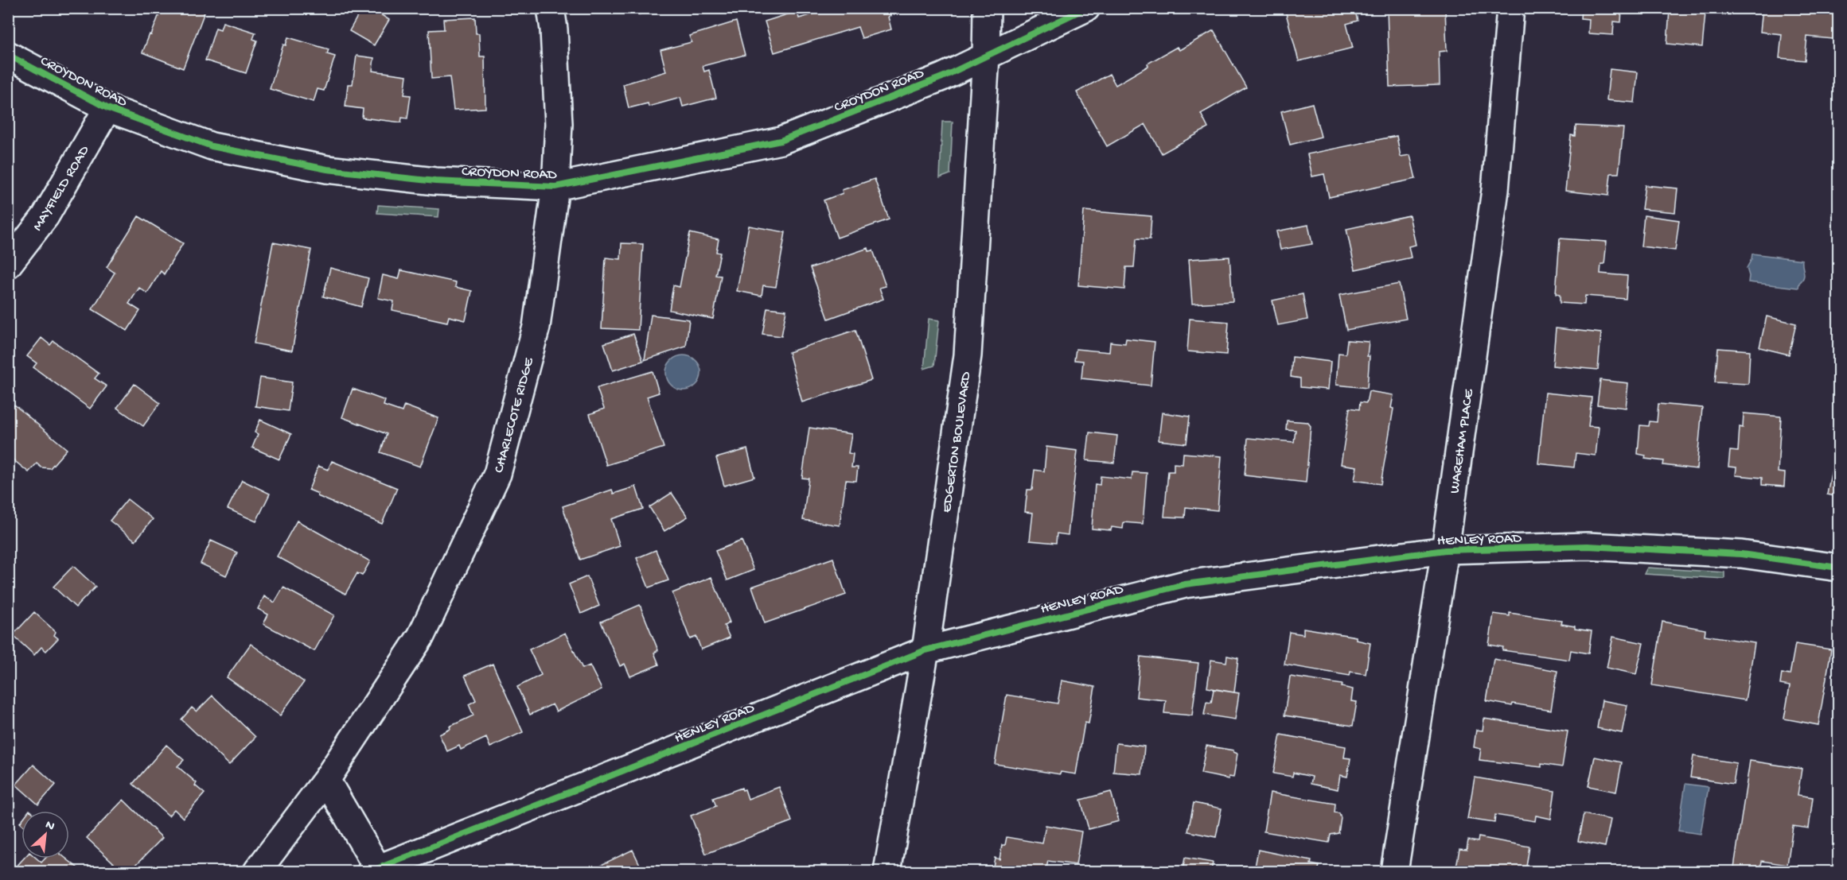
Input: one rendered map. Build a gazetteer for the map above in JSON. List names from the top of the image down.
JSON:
{
  "streets": {
    "street": [
      "CROYDON ROAD",
      "MAYFIELD ROAD",
      "CHARLECOTE RIDGE",
      "WAREHAM PLACE",
      "EDGERTON BOULEVARD",
      "HENLEY ROAD"
    ]
  },
  "crossings": [
    ["CROYDON ROAD", "MAYFIELD ROAD"],
    ["CROYDON ROAD", "CHARLECOTE RIDGE"],
    ["CROYDON ROAD", "EDGERTON BOULEVARD"],
    ["WAREHAM PLACE", "HENLEY ROAD"],
    ["EDGERTON BOULEVARD", "HENLEY ROAD"]
  ],
  "north": "top right"
}
